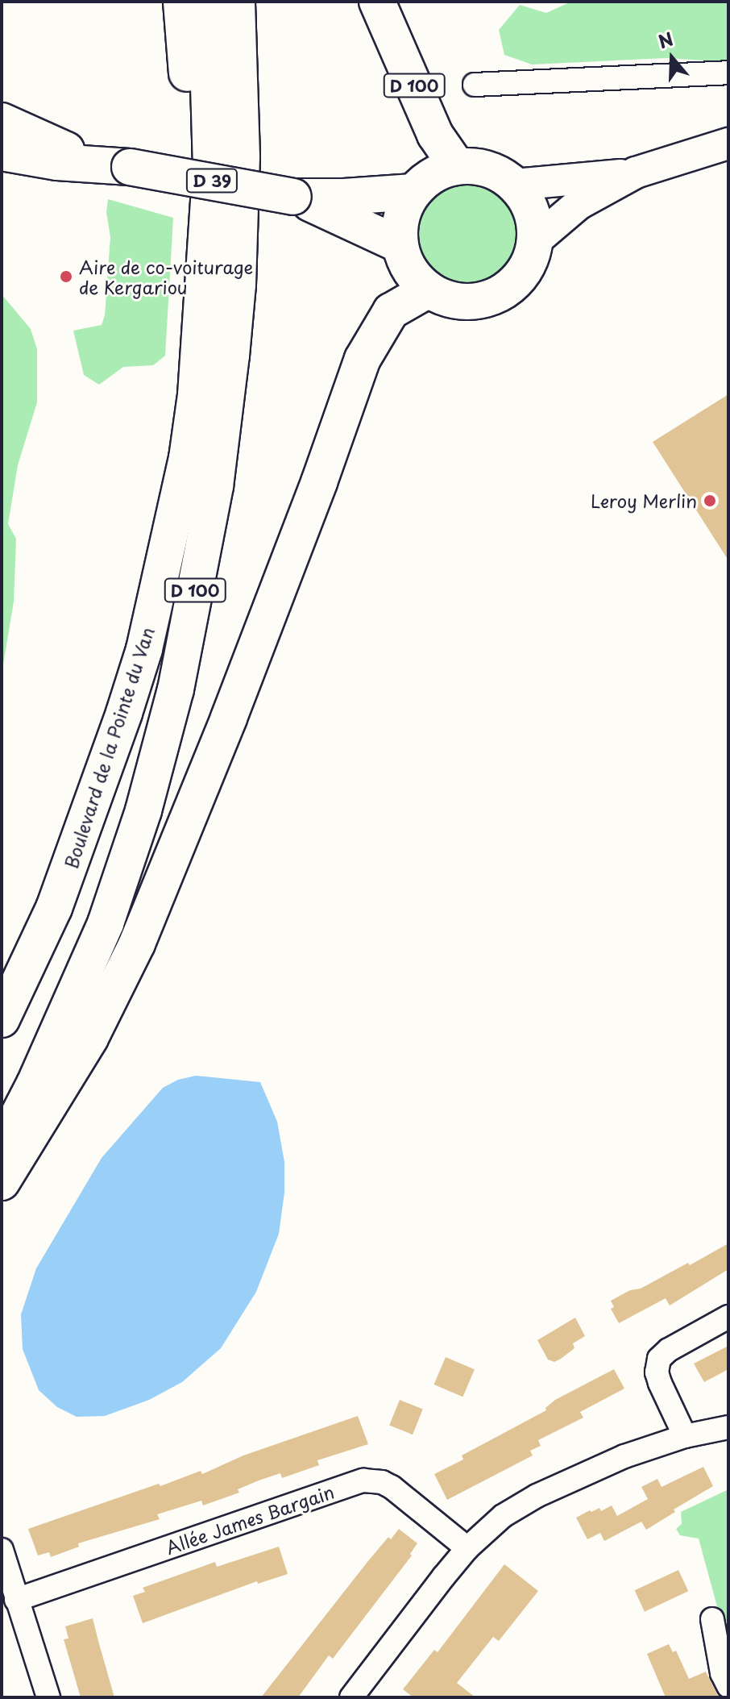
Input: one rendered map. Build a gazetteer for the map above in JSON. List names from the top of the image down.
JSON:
{
  "streets": {
    "main road": ["D 100", "D 39", "Boulevard de la Pointe du Van"],
    "street": ["Allée James Bargain"]
  },
  "crossings": [
    ["D 100", "D 39"],
    ["D 100", "Boulevard de la Pointe du Van"]
  ],
  "places": ["Aire de co-voiturage de Kergariou", "Leroy Merlin"],
  "north": "top"
}
